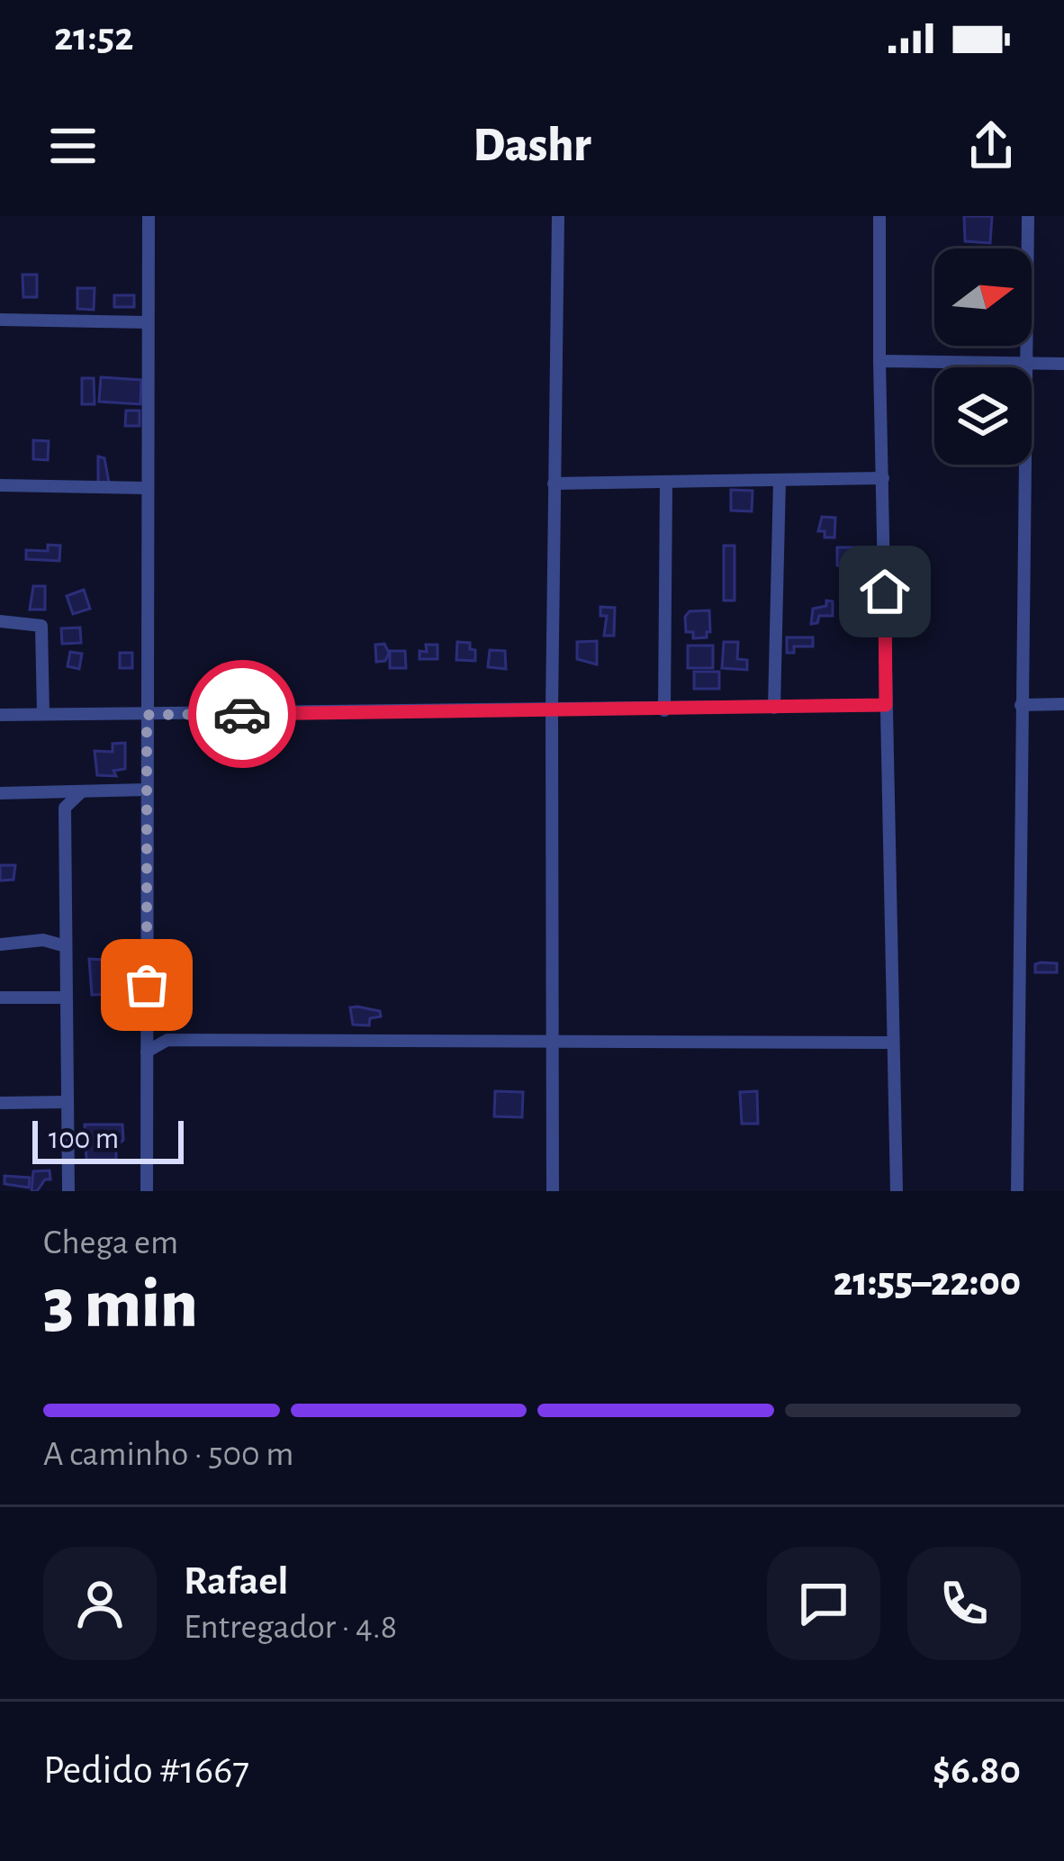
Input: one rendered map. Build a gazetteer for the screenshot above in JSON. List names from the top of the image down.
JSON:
{
  "scale_bar": "100 m",
  "north": "right",
  "page": {
    "status": "21:52",
    "header": "Dashr",
    "scale": "100 m",
    "heading": ["3 min", "Chega em", "21:55–22:00"],
    "panel": [
      "Rafael",
      "Entregador · 4.8",
      "Pedido #1667",
      "$6.80"
    ],
    "bar": "A caminho · 500 m"
  }
}
